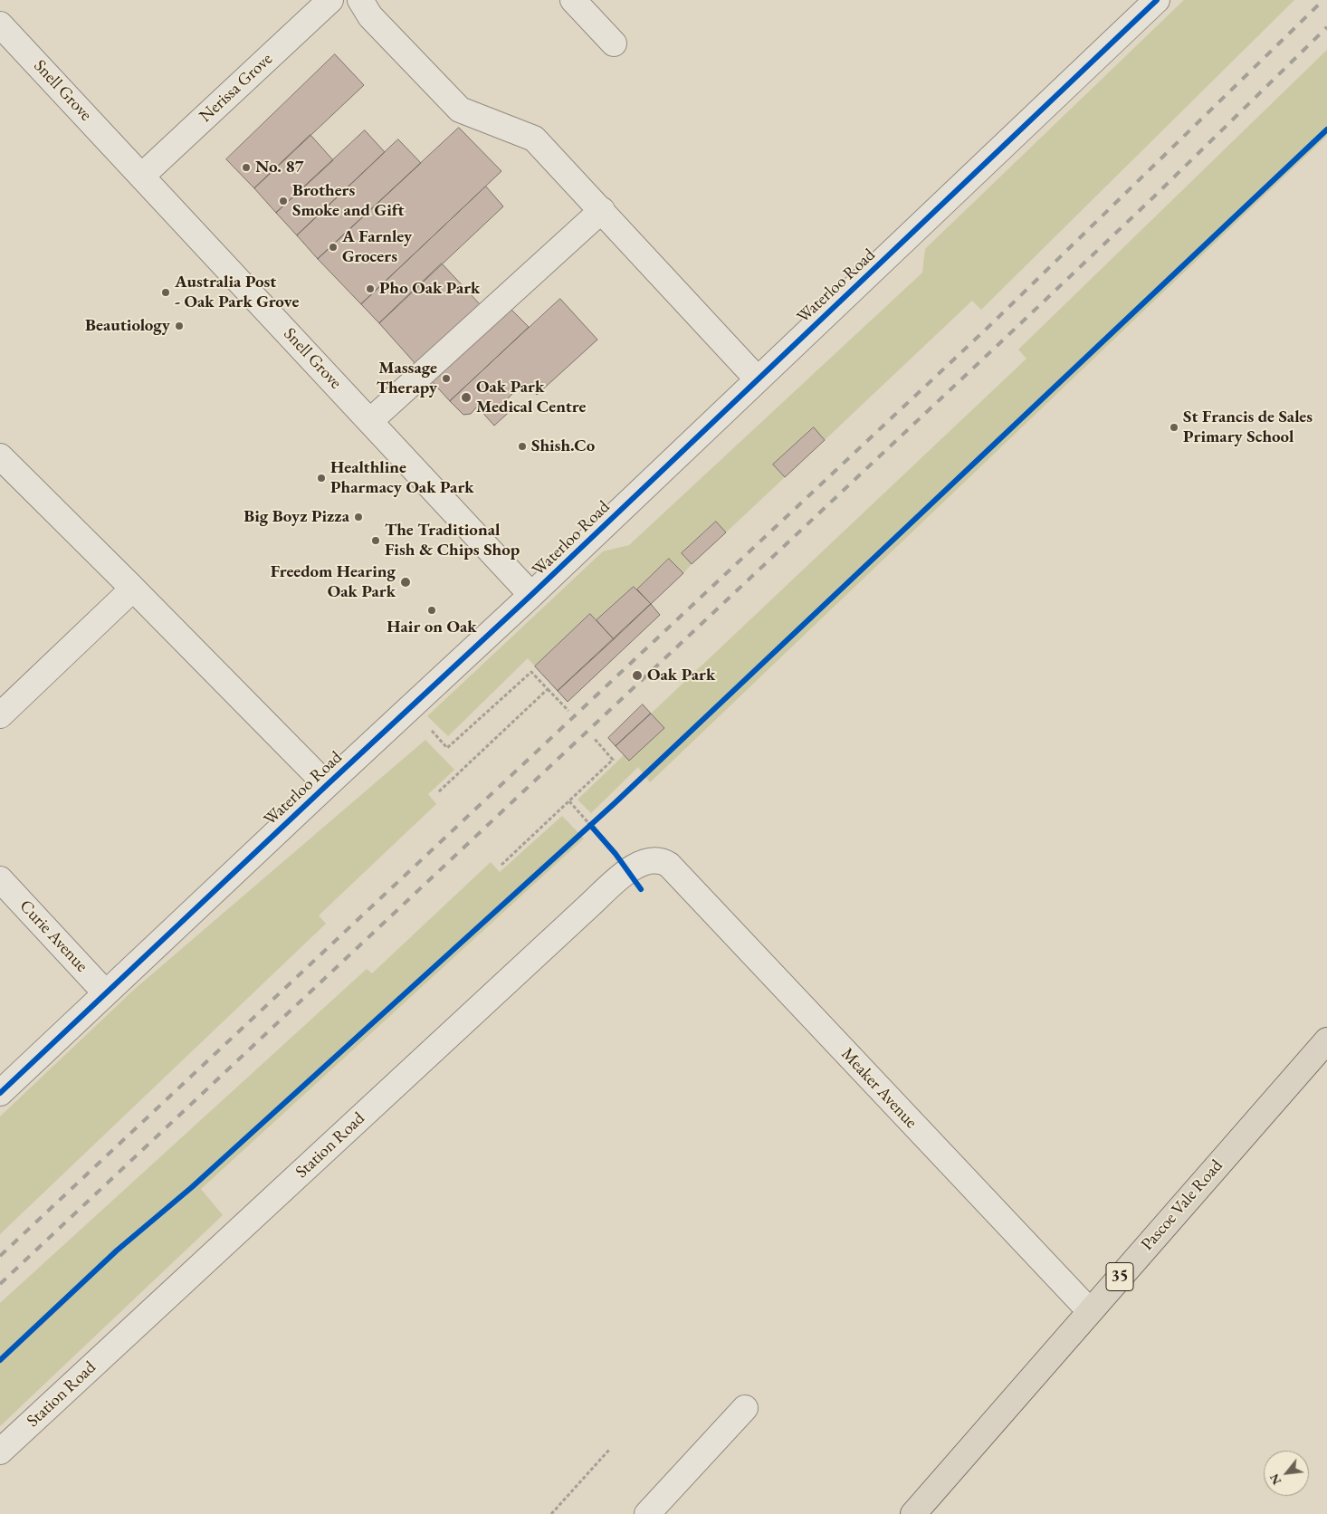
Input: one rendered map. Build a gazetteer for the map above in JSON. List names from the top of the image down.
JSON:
{
  "streets": {
    "main road": ["Pascoe Vale Road", "35"],
    "street": [
      "Nerissa Grove",
      "Snell Grove",
      "Waterloo Road",
      "Curie Avenue",
      "Meaker Avenue",
      "Station Road"
    ]
  },
  "crossings": [
    ["Nerissa Grove", "Snell Grove"],
    ["Snell Grove", "Waterloo Road"],
    ["Waterloo Road", "Curie Avenue"],
    ["Meaker Avenue", "Station Road"],
    ["Meaker Avenue", "Pascoe Vale Road"]
  ],
  "places": [
    "No. 87",
    "Brothers Smoke and Gift",
    "A Farnley Grocers",
    "Pho Oak Park",
    "Australia Post - Oak Park Grove",
    "Beautiology",
    "Massage Therapy",
    "Oak Park Medical Centre",
    "St Francis de Sales Primary School",
    "Shish.Co",
    "Healthline Pharmacy Oak Park",
    "Big Boyz Pizza",
    "The Traditional Fish & Chips Shop",
    "Freedom Hearing Oak Park",
    "Hair on Oak",
    "Oak Park"
  ],
  "north": "bottom left"
}
